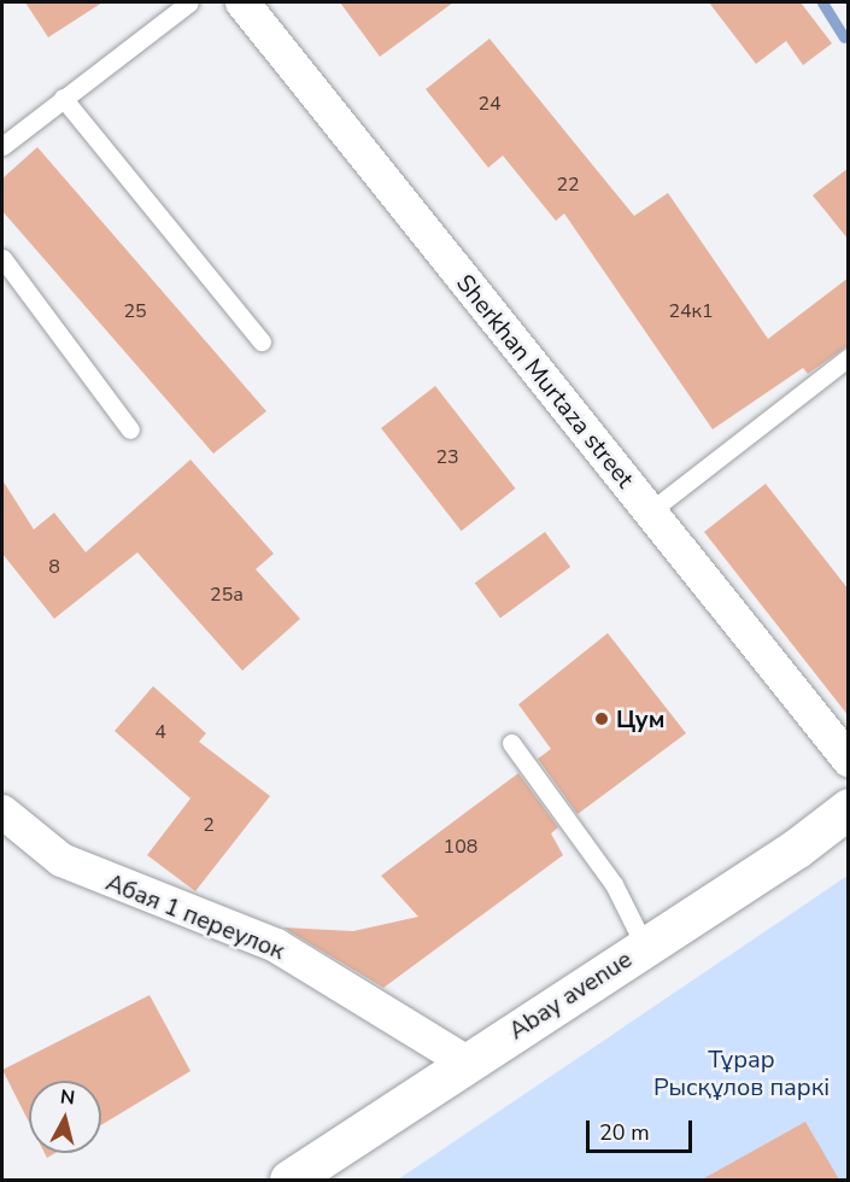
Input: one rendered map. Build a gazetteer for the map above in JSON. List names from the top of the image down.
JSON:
{
  "streets": {
    "main road": ["Abay avenue"],
    "street": ["Sherkhan Murtaza street", "Абая 1 переулок"]
  },
  "crossings": [
    ["Абая 1 переулок", "Abay avenue"]
  ],
  "parks": ["Тұрар Рысқұлов паркі"],
  "places": ["Цум"],
  "house_numbers": [
    "24",
    "22",
    "25",
    "24к1",
    "23",
    "8",
    "25а",
    "4",
    "2",
    "108"
  ],
  "scale_bar": "20 m",
  "north": "top"
}
